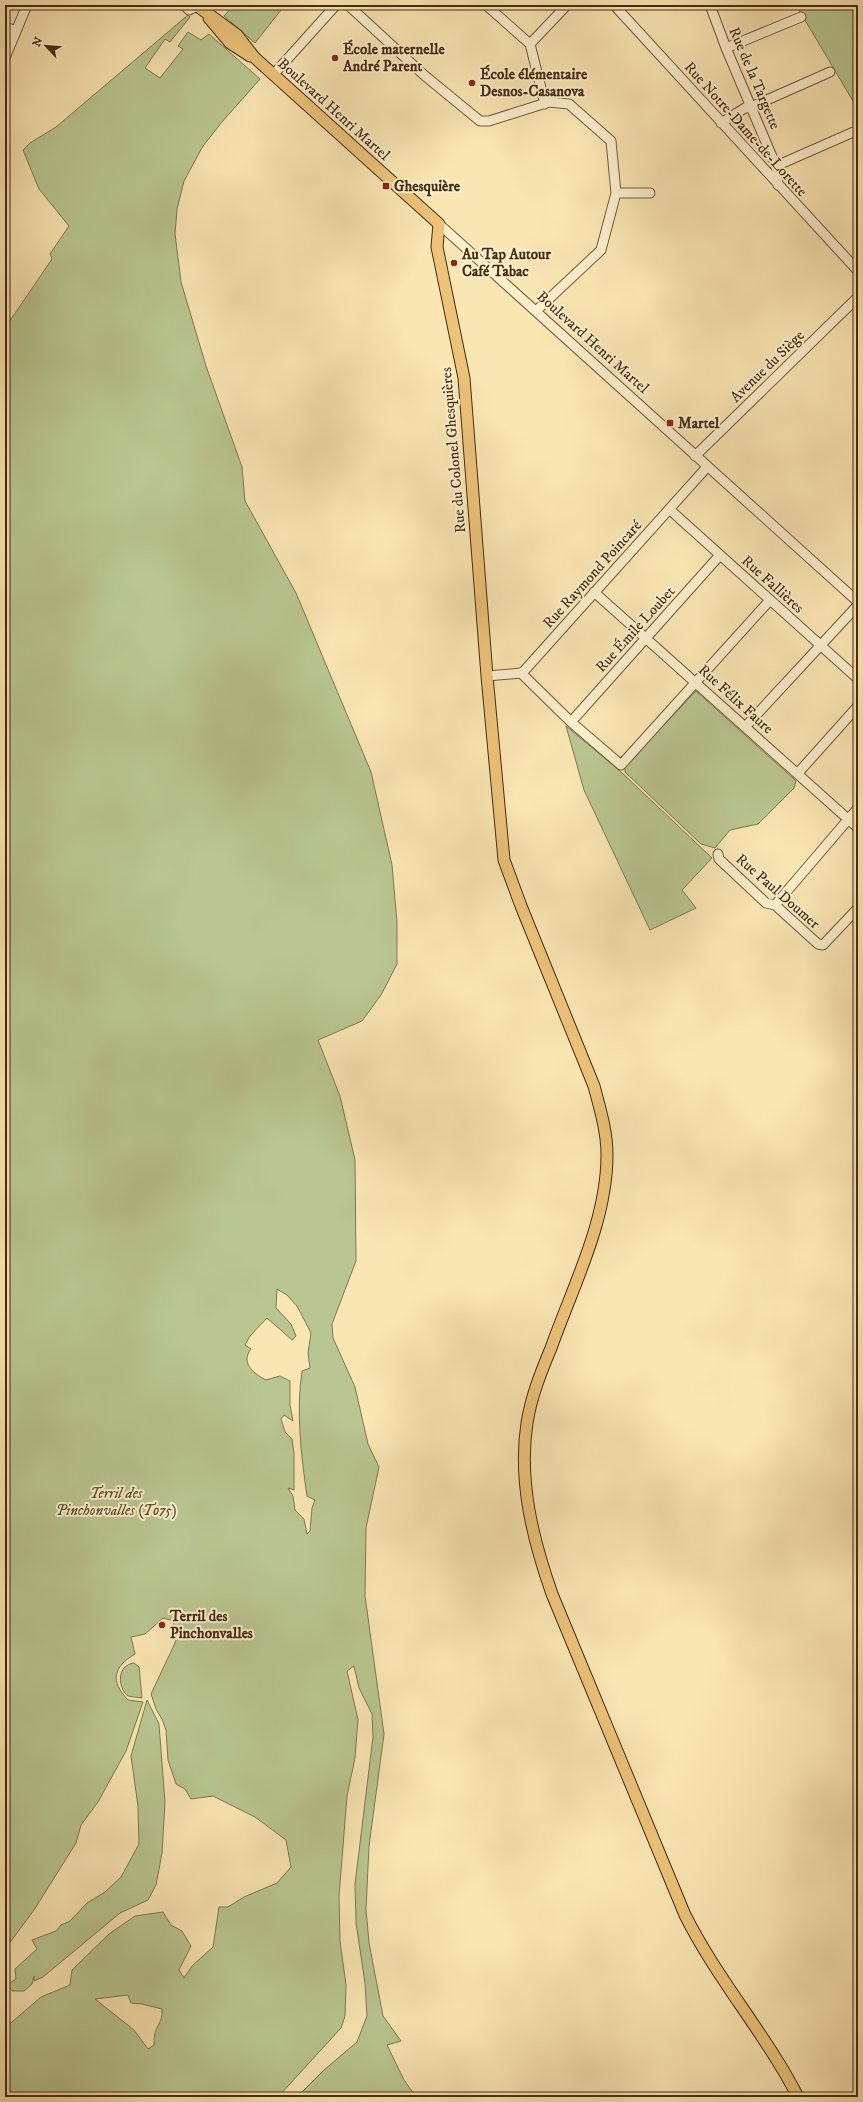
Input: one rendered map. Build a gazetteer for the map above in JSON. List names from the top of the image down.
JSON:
{
  "streets": {
    "main road": ["Boulevard Henri Martel", "Rue du Colonel Ghesquières"],
    "street": [
      "Rue de la Targette",
      "Rue Notre-Dame-de-Lorette",
      "Avenue du Siège",
      "Rue Raymond Poincaré",
      "Rue Fallières",
      "Rue Émile Loubet",
      "Rue Félix Faure",
      "Rue Paul Doumer"
    ]
  },
  "crossings": [
    ["Rue de la Targette", "Rue Notre-Dame-de-Lorette"],
    ["Boulevard Henri Martel", "Avenue du Siège"],
    ["Boulevard Henri Martel", "Rue du Colonel Ghesquières"],
    ["Boulevard Henri Martel", "Rue Raymond Poincaré"],
    ["Rue Raymond Poincaré", "Rue Fallières"],
    ["Rue Raymond Poincaré", "Rue Félix Faure"],
    ["Rue Fallières", "Rue Émile Loubet"],
    ["Rue Émile Loubet", "Rue Félix Faure"]
  ],
  "parks": ["Terril des Pinchonvalles (T075)"],
  "places": {
    "other": [
      "École maternelle André Parent",
      "École élémentaire Desnos-Casanova",
      "Au Tap Autour Café Tabac",
      "Terril des Pinchonvalles"
    ],
    "transit": ["Ghesquière", "Martel"]
  },
  "north": "top left"
}
